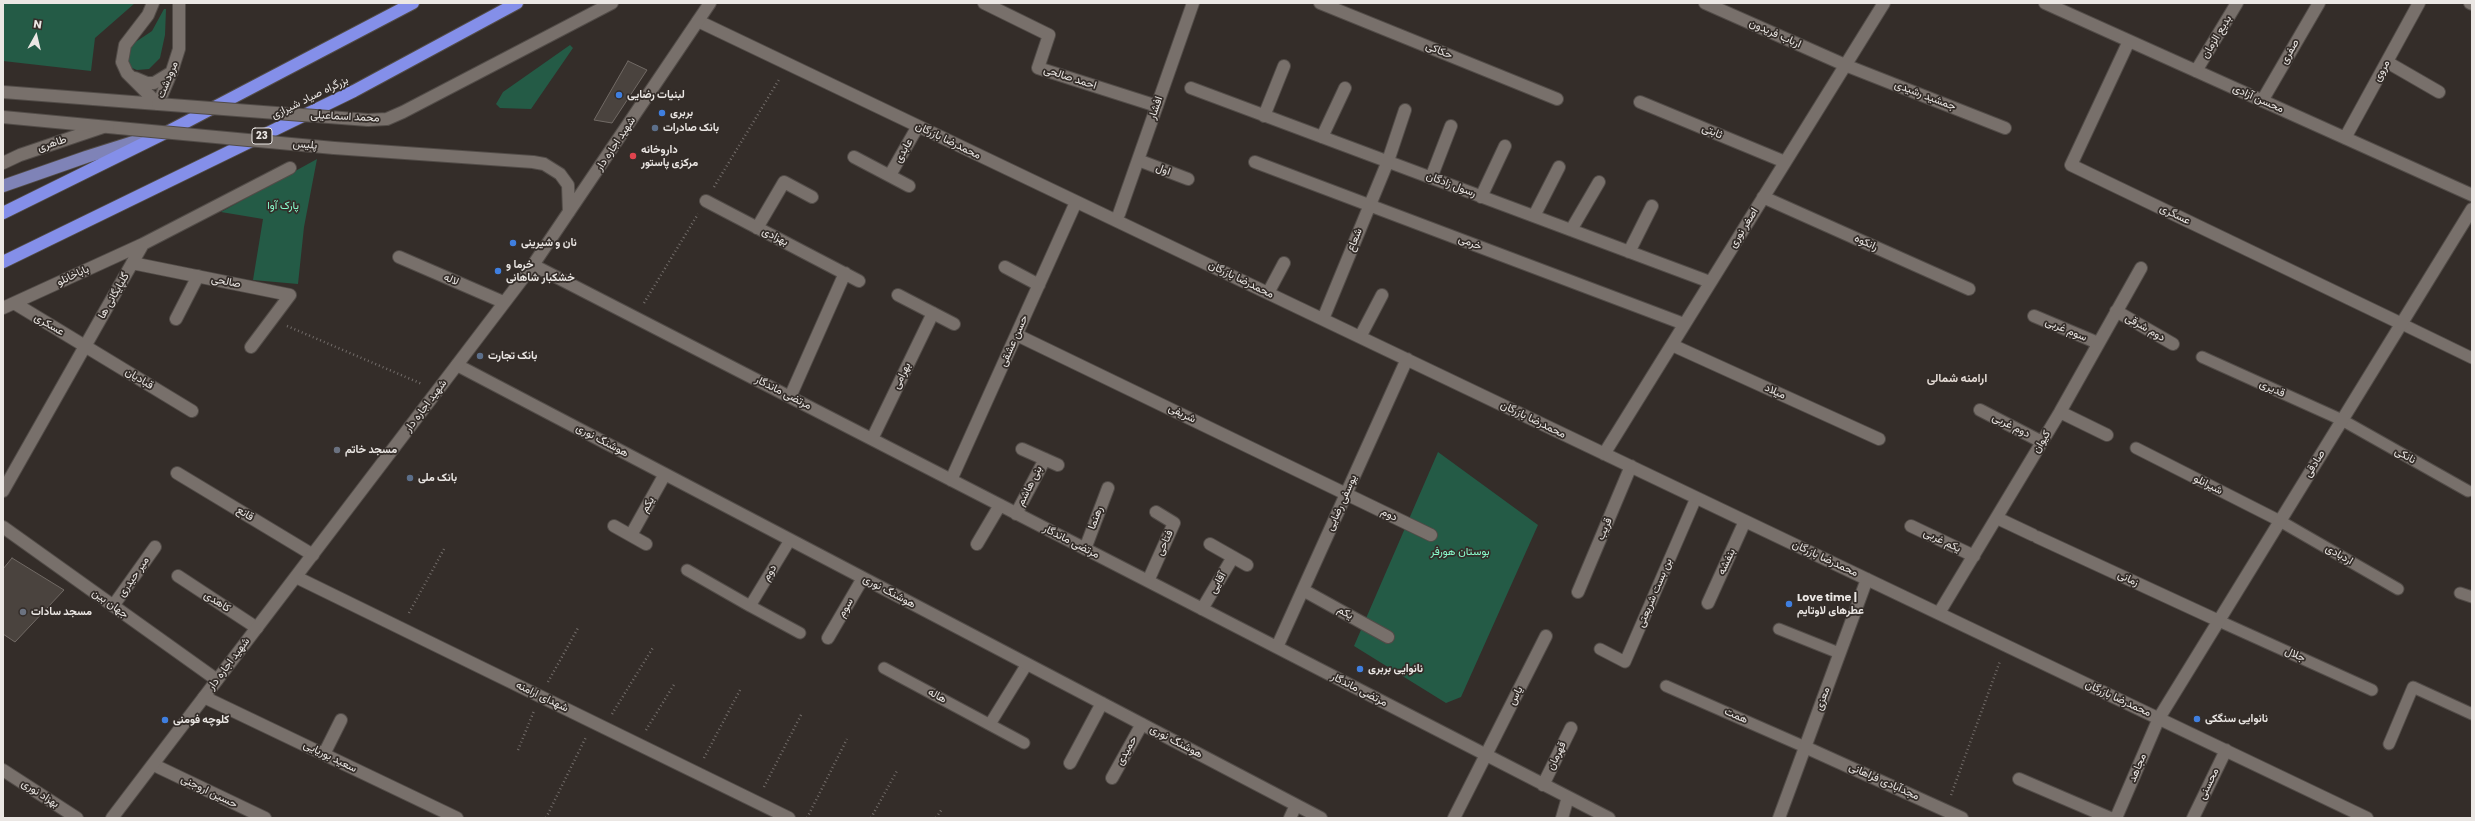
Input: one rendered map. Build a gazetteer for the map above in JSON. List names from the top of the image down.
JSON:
{
  "streets": {
    "highway": ["بزرگراه صیاد شیرازی", "23"],
    "street": [
      "ارباب فریدون",
      "بدیع الزمان",
      "حکاکی",
      "صفری",
      "مروی",
      "احمد صالحی",
      "مرودشت",
      "جمشید رشیدی",
      "محسن آزادی",
      "افشار",
      "محمد اسماعیلی",
      "ثابتی",
      "محمدرضا بازرگان",
      "طاهری",
      "شهید اجاره دار",
      "پلیس",
      "عابدی",
      "اول",
      "رسول زادگان",
      "عسگری",
      "اصغر نوری",
      "بهزادی",
      "شعاع",
      "خرمی",
      "رانکوه",
      "باباخانلو",
      "لاله",
      "صالحی",
      "گلپایگانی ها",
      "عسکری",
      "دوم شرقی",
      "سوم غربی",
      "حسن عشقی",
      "بهرامی",
      "قبادیان",
      "میلاد",
      "مرتضی ماندگار",
      "شریفی",
      "دوم غربی",
      "هوشنگ نوری",
      "کیوان",
      "صادقی",
      "بنی هاشم",
      "یوسفی رضایی",
      "یکم",
      "قانع",
      "دوم",
      "رهنما",
      "قریب",
      "یکم غربی",
      "فتاحی",
      "بنفشه",
      "میر حیدری",
      "زمانی",
      "آقایی",
      "کاهدی",
      "جهان‌ بین",
      "سوم",
      "یاس",
      "شهدای ارامنه",
      "معزی",
      "حمیدی",
      "قهرمان",
      "سعید بوریایی",
      "مجاهد",
      "مجدآبادی فراهانی",
      "محسنی",
      "حسین اروجنی",
      "بهزاد نوری"
    ],
    "lane": [
      "قدیری",
      "نانکی",
      "شیرانلو",
      "اردبادی",
      "بن بست شریعتی",
      "جلال",
      "هاله",
      "همت"
    ]
  },
  "crossings": [
    ["ارباب فریدون", "جمشید رشیدی"],
    ["ارباب فریدون", "اصغر نوری"],
    ["بدیع الزمان", "محسن آزادی"],
    ["صفری", "محسن آزادی"],
    ["مروی", "محسن آزادی"],
    ["احمد صالحی", "افشار"],
    ["مرودشت", "محمد اسماعیلی"],
    ["جمشید رشیدی", "اصغر نوری"],
    ["محسن آزادی", "عسگری"],
    ["افشار", "اول"],
    ["ثابتی", "اصغر نوری"],
    ["محمدرضا بازرگان", "شهید اجاره دار"],
    ["محمدرضا بازرگان", "عابدی"],
    ["محمدرضا بازرگان", "اصغر نوری"],
    ["محمدرضا بازرگان", "شعاع"],
    ["محمدرضا بازرگان", "حسن عشقی"],
    ["محمدرضا بازرگان", "کیوان"],
    ["محمدرضا بازرگان", "صادقی"],
    ["محمدرضا بازرگان", "یوسفی رضایی"],
    ["محمدرضا بازرگان", "قریب"],
    ["محمدرضا بازرگان", "بنفشه"],
    ["محمدرضا بازرگان", "بن بست شریعتی"],
    ["محمدرضا بازرگان", "معزی"],
    ["محمدرضا بازرگان", "مجاهد"],
    ["محمدرضا بازرگان", "محسنی"],
    ["طاهری", "پلیس"],
    ["شهید اجاره دار", "پلیس"],
    ["شهید اجاره دار", "لاله"],
    ["شهید اجاره دار", "مرتضی ماندگار"],
    ["شهید اجاره دار", "هوشنگ نوری"],
    ["شهید اجاره دار", "قانع"],
    ["شهید اجاره دار", "کاهدی"],
    ["شهید اجاره دار", "جهان‌ بین"],
    ["شهید اجاره دار", "شهدای ارامنه"],
    ["شهید اجاره دار", "سعید بوریایی"],
    ["شهید اجاره دار", "حسین اروجنی"],
    ["رسول زادگان", "اصغر نوری"],
    ["رسول زادگان", "شعاع"],
    ["عسگری", "صادقی"],
    ["اصغر نوری", "خرمی"],
    ["اصغر نوری", "رانکوه"],
    ["اصغر نوری", "میلاد"],
    ["شعاع", "خرمی"],
    ["باباخانلو", "گلپایگانی ها"],
    ["باباخانلو", "عسکری"],
    ["صالحی", "گلپایگانی ها"],
    ["گلپایگانی ها", "عسکری"],
    ["گلپایگانی ها", "قبادیان"],
    ["عسکری", "قبادیان"],
    ["دوم شرقی", "کیوان"],
    ["سوم غربی", "کیوان"],
    ["حسن عشقی", "مرتضی ماندگار"],
    ["حسن عشقی", "شریفی"],
    ["بهرامی", "مرتضی ماندگار"],
    ["قدیری", "نانکی"],
    ["قدیری", "صادقی"],
    ["مرتضی ماندگار", "بنی هاشم"],
    ["مرتضی ماندگار", "یوسفی رضایی"],
    ["مرتضی ماندگار", "رهنما"],
    ["مرتضی ماندگار", "فتاحی"],
    ["مرتضی ماندگار", "آقایی"],
    ["مرتضی ماندگار", "یاس"],
    ["مرتضی ماندگار", "قهرمان"],
    ["شریفی", "یوسفی رضایی"],
    ["شریفی", "دوم"],
    ["دوم غربی", "کیوان"],
    ["هوشنگ نوری", "یکم"],
    ["هوشنگ نوری", "دوم"],
    ["هوشنگ نوری", "سوم"],
    ["هوشنگ نوری", "حمیدی"],
    ["کیوان", "یکم غربی"],
    ["کیوان", "زمانی"],
    ["نانکی", "صادقی"],
    ["صادقی", "شیرانلو"],
    ["صادقی", "اردبادی"],
    ["صادقی", "زمانی"],
    ["صادقی", "جلال"],
    ["صادقی", "مجاهد"],
    ["شیرانلو", "اردبادی"],
    ["یوسفی رضایی", "یکم"],
    ["یوسفی رضایی", "دوم"],
    ["میر حیدری", "جهان‌ بین"],
    ["زمانی", "جلال"],
    ["معزی", "همت"],
    ["معزی", "مجدآبادی فراهانی"],
    ["همت", "مجدآبادی فراهانی"]
  ],
  "districts": ["ارامنه شمالی"],
  "parks": ["پارک آوا", "بوستان هورفر"],
  "places": [
    "لبنیات رضایی",
    "بربری",
    "بانک صادرات",
    "داروخانه مرکزی پاستور",
    "نان و شیرینی",
    "خرما و خشکبار شاهانی",
    "بانک تجارت",
    "مسجد خاتم",
    "بانک ملی",
    "Love time | عطرهای لاوتایم",
    "مسجد سادات",
    "نانوایی بربری",
    "نانوایی سنگکی",
    "کلوچه فومنی"
  ],
  "north": "top"
}
